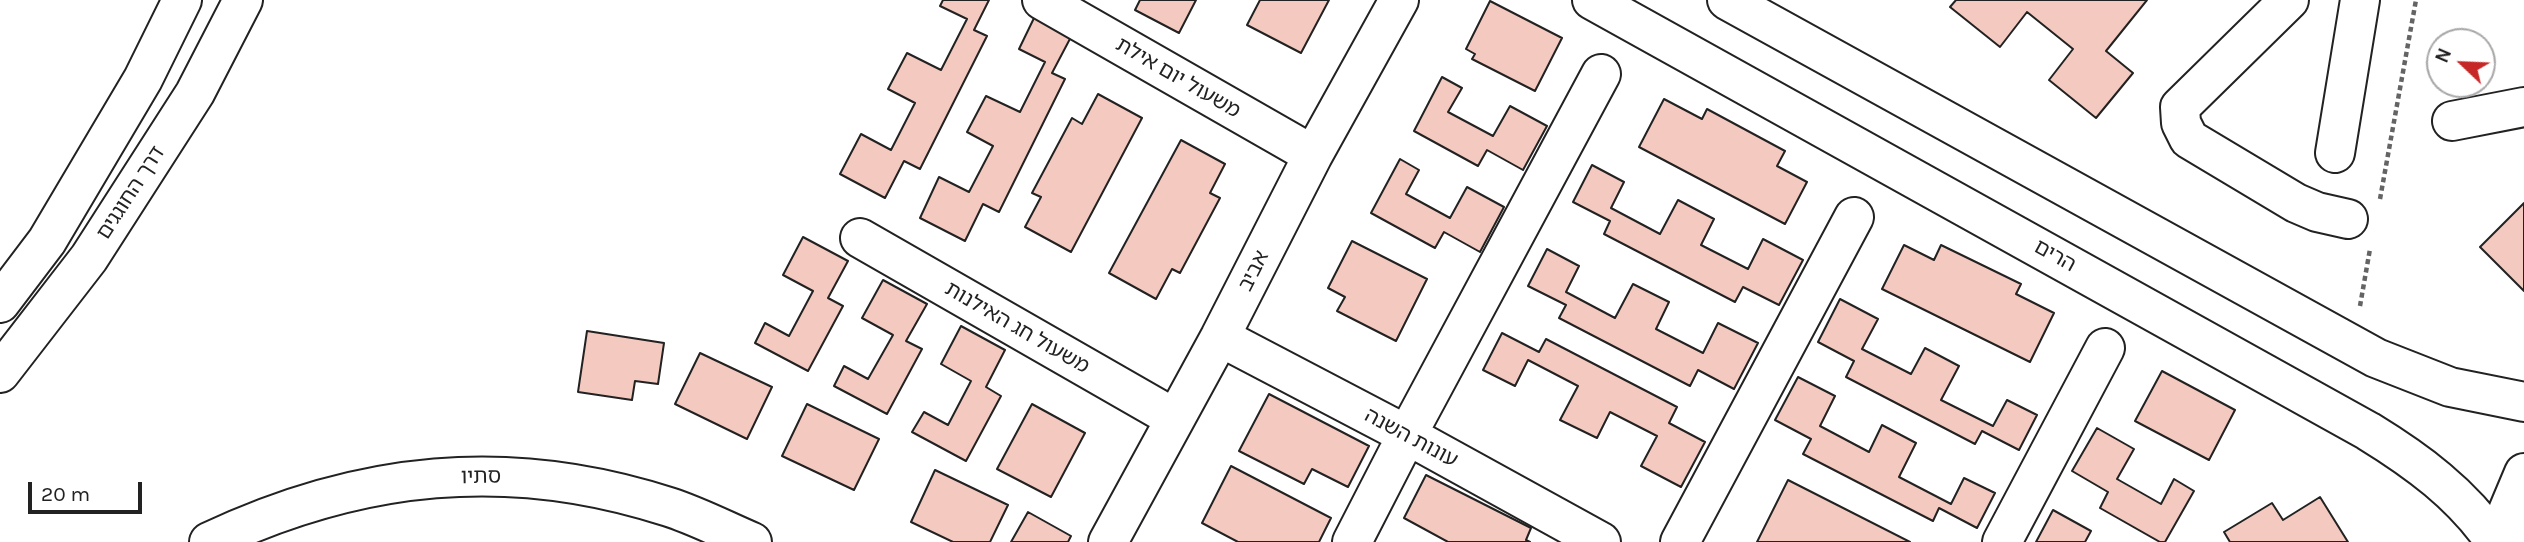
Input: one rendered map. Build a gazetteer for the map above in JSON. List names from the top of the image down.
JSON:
{
  "streets": {
    "main road": [
      "משעול יום אילת",
      "דרך החוגגים",
      "הרים",
      "אביב",
      "משעול חג האילנות",
      "עונות השנה",
      "סתיו"
    ]
  },
  "crossings": [
    ["משעול יום אילת", "אביב"],
    ["אביב", "משעול חג האילנות"],
    ["אביב", "עונות השנה"]
  ],
  "scale_bar": "20 m",
  "north": "top left"
}
